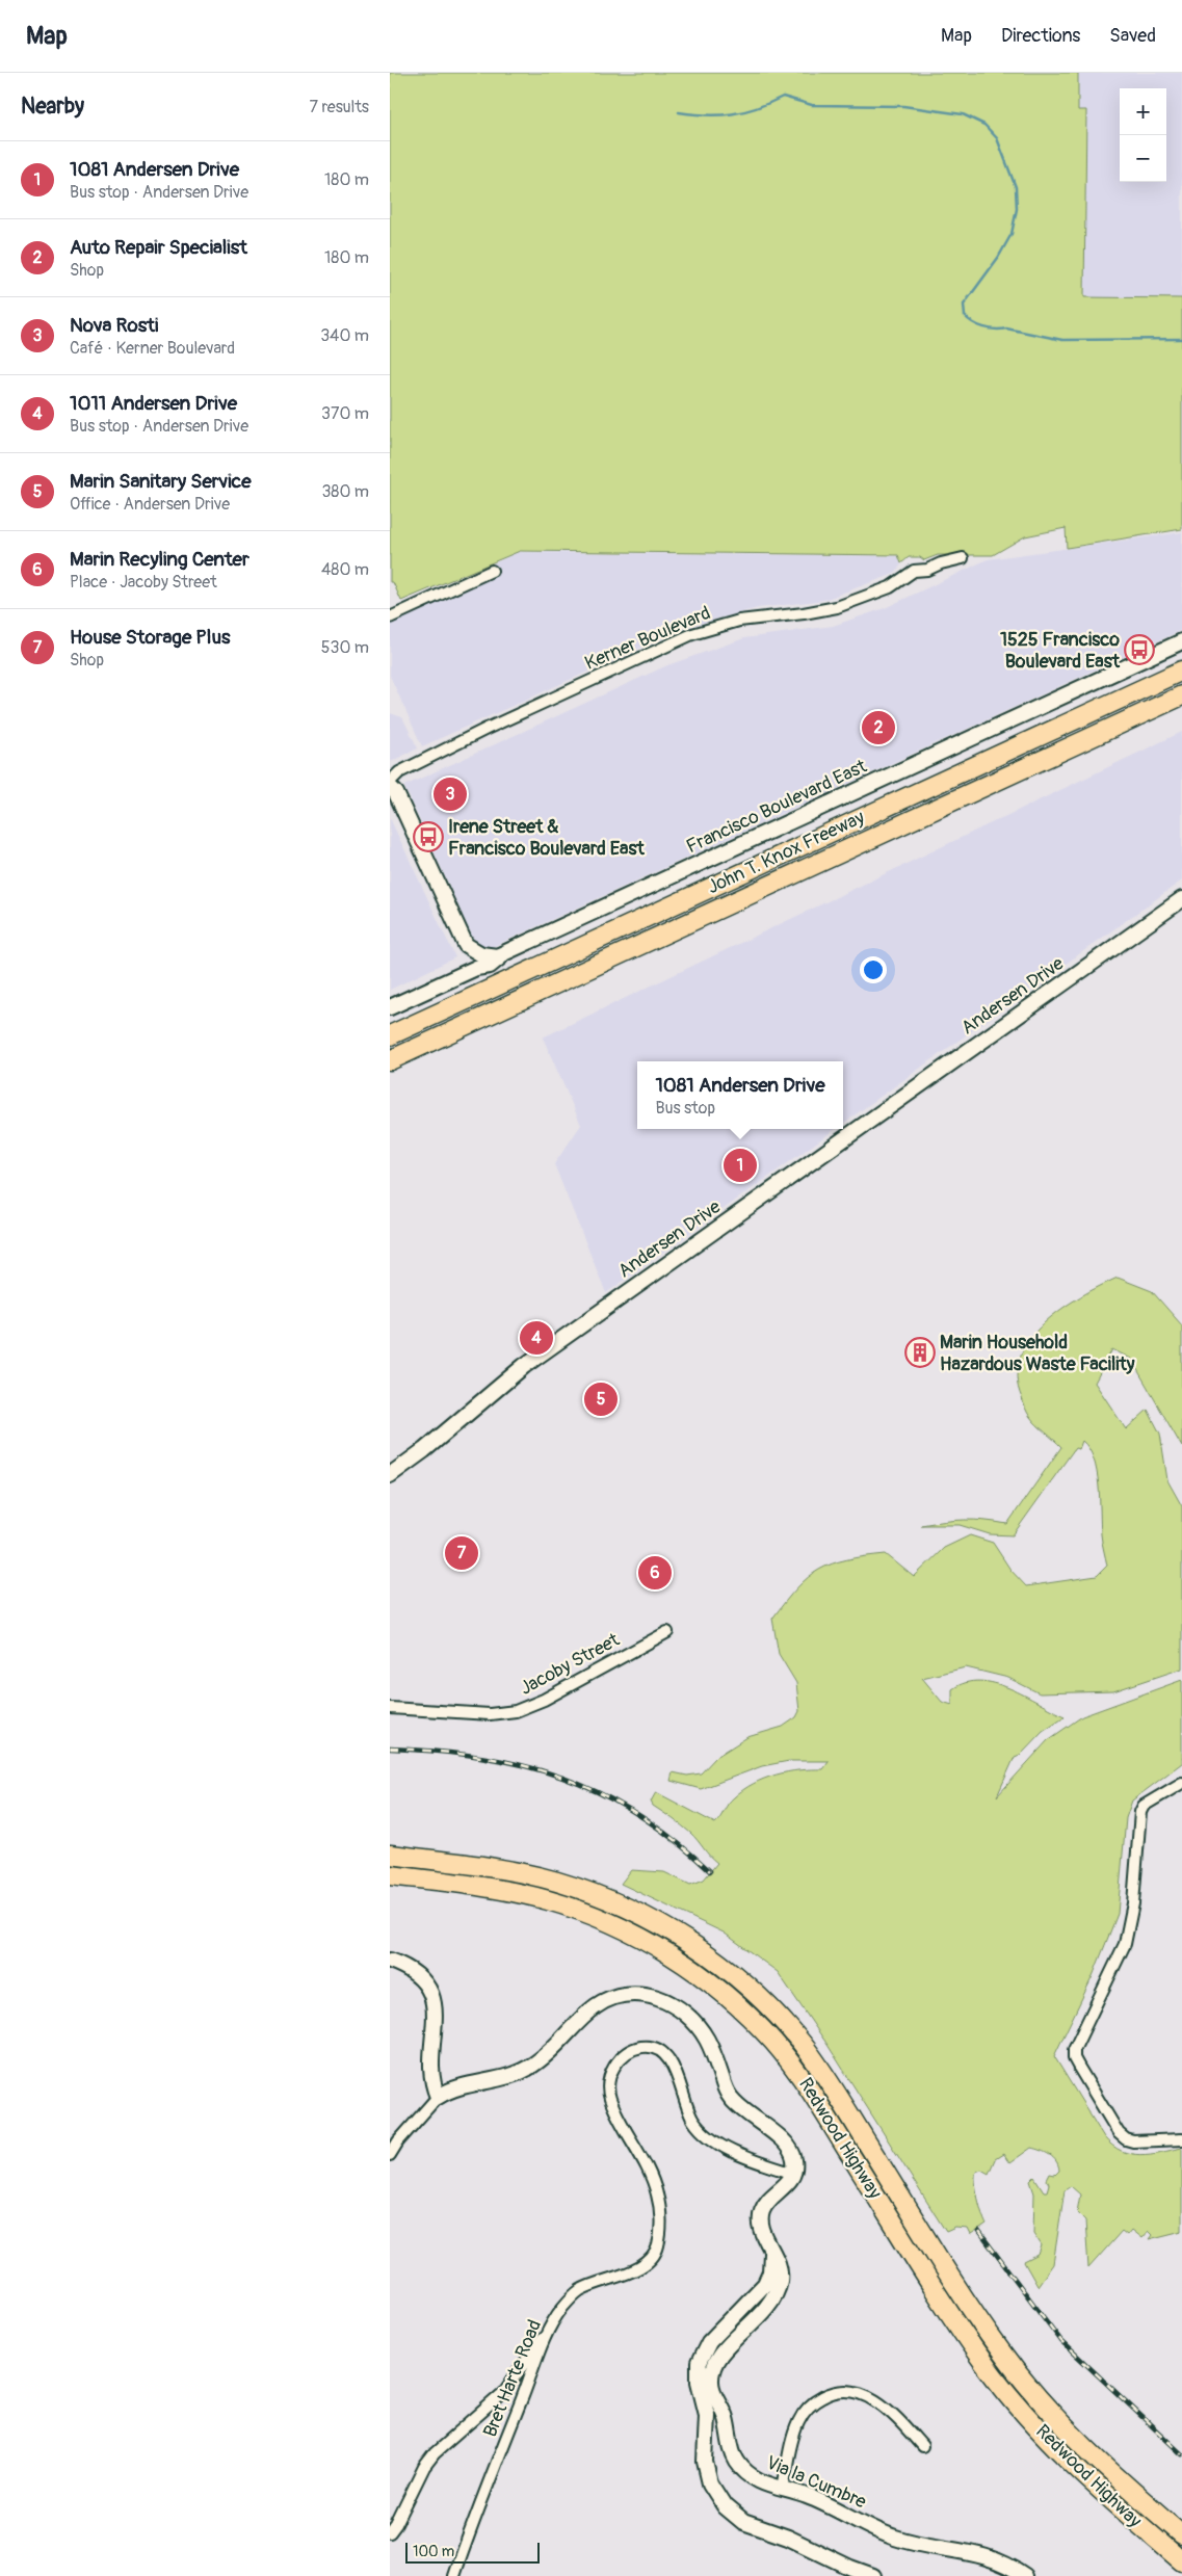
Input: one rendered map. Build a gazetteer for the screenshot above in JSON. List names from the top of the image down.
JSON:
{
  "streets": {
    "highway": ["John T. Knox Freeway", "Redwood Highway"],
    "street": [
      "Kerner Boulevard",
      "Francisco Boulevard East",
      "Andersen Drive",
      "Jacoby Street",
      "Bret Harte Road",
      "Via la Cumbre"
    ]
  },
  "crossings": [
    ["Bret Harte Road", "Via la Cumbre"]
  ],
  "places": {
    "bus stop": ["1525 Francisco Boulevard East", "Irene Street & Francisco Boulevard East"],
    "building": ["Marin Household Hazardous Waste Facility"]
  },
  "scale_bar": "100 m",
  "page": {
    "header": "Map",
    "nav": ["Map", "Directions", "Saved"],
    "heading": ["Nearby", "7 results"],
    "map_buttons": ["+", "−"],
    "list": [
      {
        "mark": "1",
        "name": "1081 Andersen Drive",
        "note": "Bus stop · Andersen Drive",
        "value": "180 m"
      },
      {
        "mark": "2",
        "name": "Auto Repair Specialist",
        "note": "Shop",
        "value": "180 m"
      },
      {
        "mark": "3",
        "name": "Nova Rosti",
        "note": "Café · Kerner Boulevard",
        "value": "340 m"
      },
      {
        "mark": "4",
        "name": "1011 Andersen Drive",
        "note": "Bus stop · Andersen Drive",
        "value": "370 m"
      },
      {
        "mark": "5",
        "name": "Marin Sanitary Service",
        "note": "Office · Andersen Drive",
        "value": "380 m"
      },
      {
        "mark": "6",
        "name": "Marin Recyling Center",
        "note": "Place · Jacoby Street",
        "value": "480 m"
      },
      {
        "mark": "7",
        "name": "House Storage Plus",
        "note": "Shop",
        "value": "530 m"
      }
    ],
    "pins": [
      "2",
      "3",
      "1",
      "4",
      "5",
      "7",
      "6"
    ],
    "popup": ["1081 Andersen Drive", "Bus stop"],
    "scale": "100 m"
  }
}
